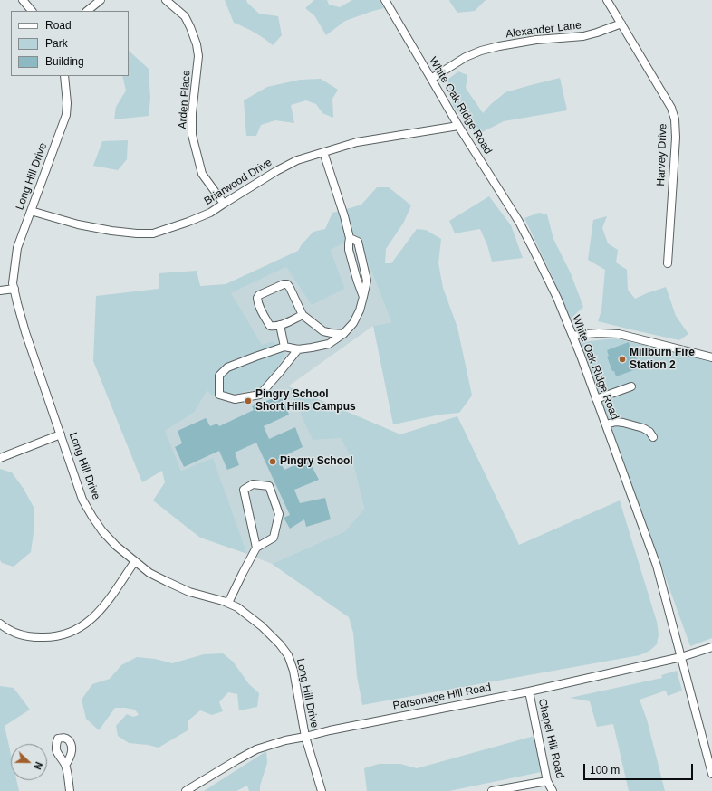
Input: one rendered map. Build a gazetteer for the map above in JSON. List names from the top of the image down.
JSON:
{
  "streets": {
    "street": [
      "Alexander Lane",
      "Arden Place",
      "White Oak Ridge Road",
      "Harvey Drive",
      "Long Hill Drive",
      "Briarwood Drive",
      "Parsonage Hill Road",
      "Chapel Hill Road"
    ]
  },
  "crossings": [
    ["Alexander Lane", "White Oak Ridge Road"],
    ["Alexander Lane", "Harvey Drive"],
    ["Arden Place", "Briarwood Drive"],
    ["White Oak Ridge Road", "Briarwood Drive"],
    ["White Oak Ridge Road", "Parsonage Hill Road"],
    ["Long Hill Drive", "Briarwood Drive"],
    ["Long Hill Drive", "Parsonage Hill Road"],
    ["Parsonage Hill Road", "Chapel Hill Road"]
  ],
  "places": ["Millburn Fire Station 2", "Pingry School Short Hills Campus", "Pingry School"],
  "legend": ["Road", "Park", "Building"],
  "scale_bar": "100 m",
  "north": "right"
}
